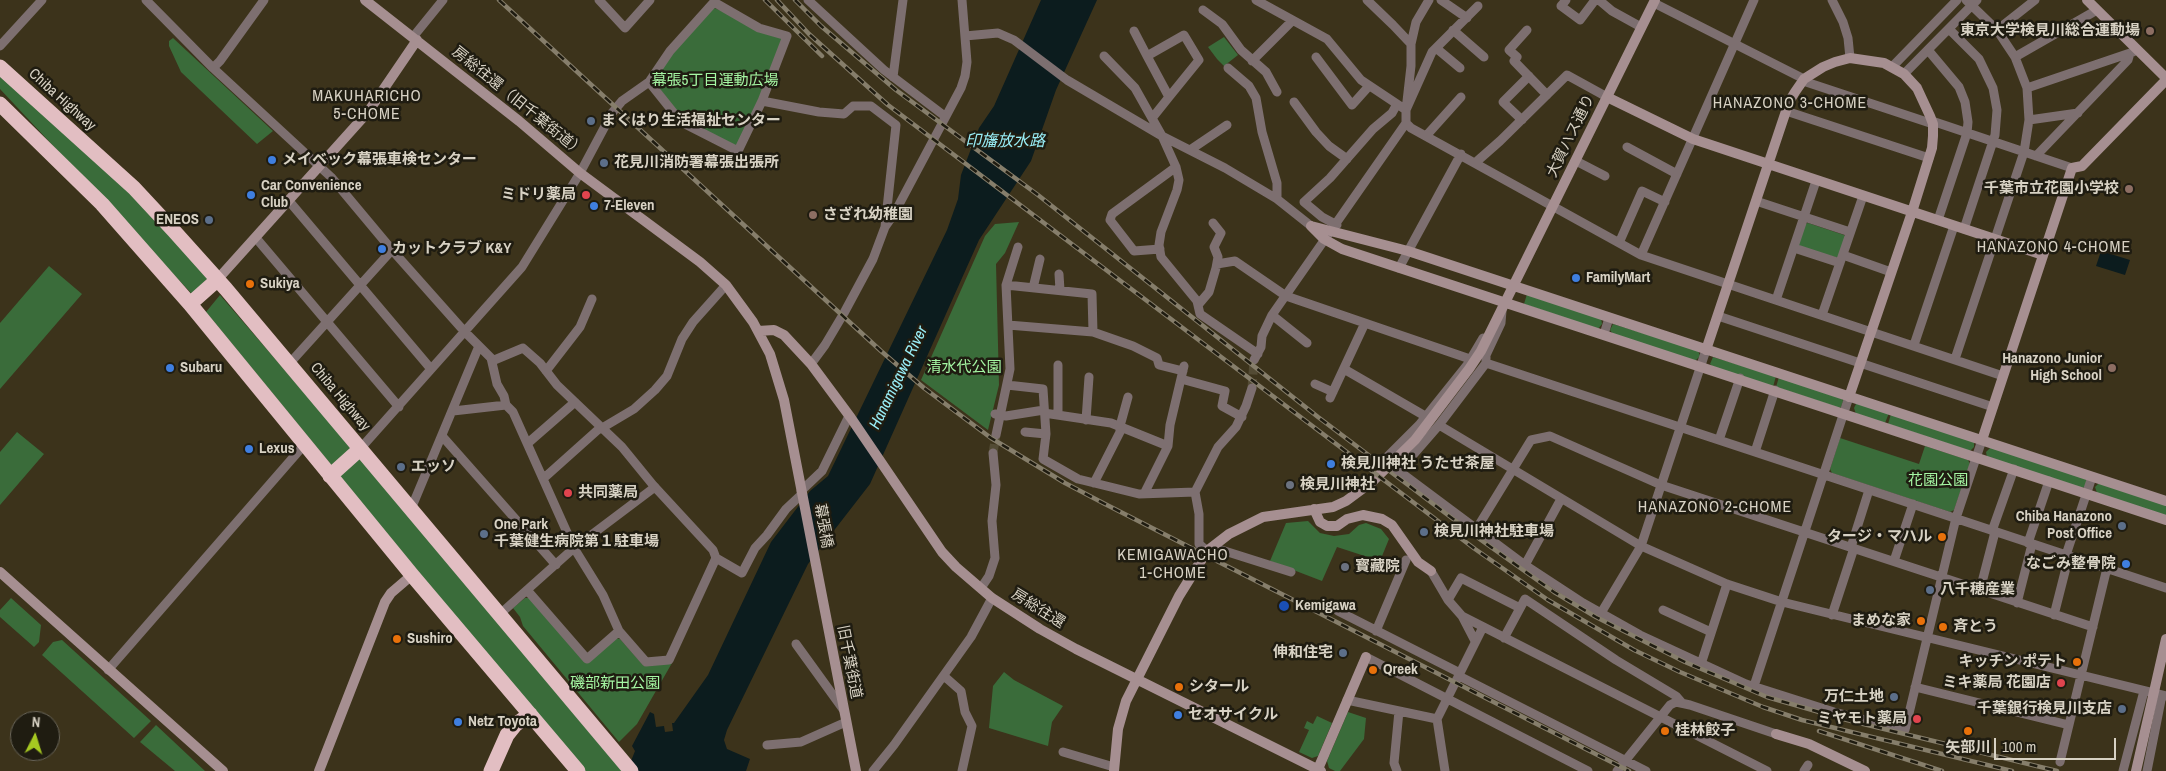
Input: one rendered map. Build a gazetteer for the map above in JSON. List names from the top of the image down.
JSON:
{
  "streets": {
    "highway": ["Chiba Highway"],
    "street": [
      "房総往還（旧千葉街道）",
      "大賀ハス通り",
      "幕張橋",
      "房総往還",
      "旧千葉街道"
    ]
  },
  "crossings": [
    ["幕張橋", "旧千葉街道"]
  ],
  "districts": [
    "MAKUHARICHO 5-CHOME",
    "HANAZONO 3-CHOME",
    "HANAZONO 4-CHOME",
    "HANAZONO 2-CHOME",
    "KEMIGAWACHO 1-CHOME"
  ],
  "water": ["印旛放水路", "Hanamigawa River"],
  "parks": [
    "幕張5丁目運動広場",
    "清水代公園",
    "花園公園",
    "磯部新田公園"
  ],
  "places": [
    "東京大学検見川総合運動場",
    "まくはり生活福祉センター",
    "メイベック幕張車検センター",
    "花見川消防署幕張出張所",
    "千葉市立花園小学校",
    "Car Convenience Club",
    "ミドリ薬局",
    "7-Eleven",
    "さざれ幼稚園",
    "ENEOS",
    "カットクラブ K&Y",
    "FamilyMart",
    "Sukiya",
    "Subaru",
    "Hanazono Junior High School",
    "Lexus",
    "検見川神社 うたせ茶屋",
    "エッソ",
    "検見川神社",
    "共同薬局",
    "Chiba Hanazono Post Office",
    "検見川神社駐車場",
    "One Park 千葉健生病院第１駐車場",
    "タージ・マハル",
    "なごみ整骨院",
    "寳藏院",
    "八千穂産業",
    "Kemigawa",
    "まめな家",
    "斉とう",
    "Sushiro",
    "伸和住宅",
    "キッチン ポテト",
    "Qreek",
    "ミキ薬局 花園店",
    "シタール",
    "万仁土地",
    "千葉銀行検見川支店",
    "セオサイクル",
    "ミヤモト薬局",
    "Netz Toyota",
    "桂林餃子",
    "矢部川"
  ],
  "scale_bar": "100 m",
  "north": "top"
}
